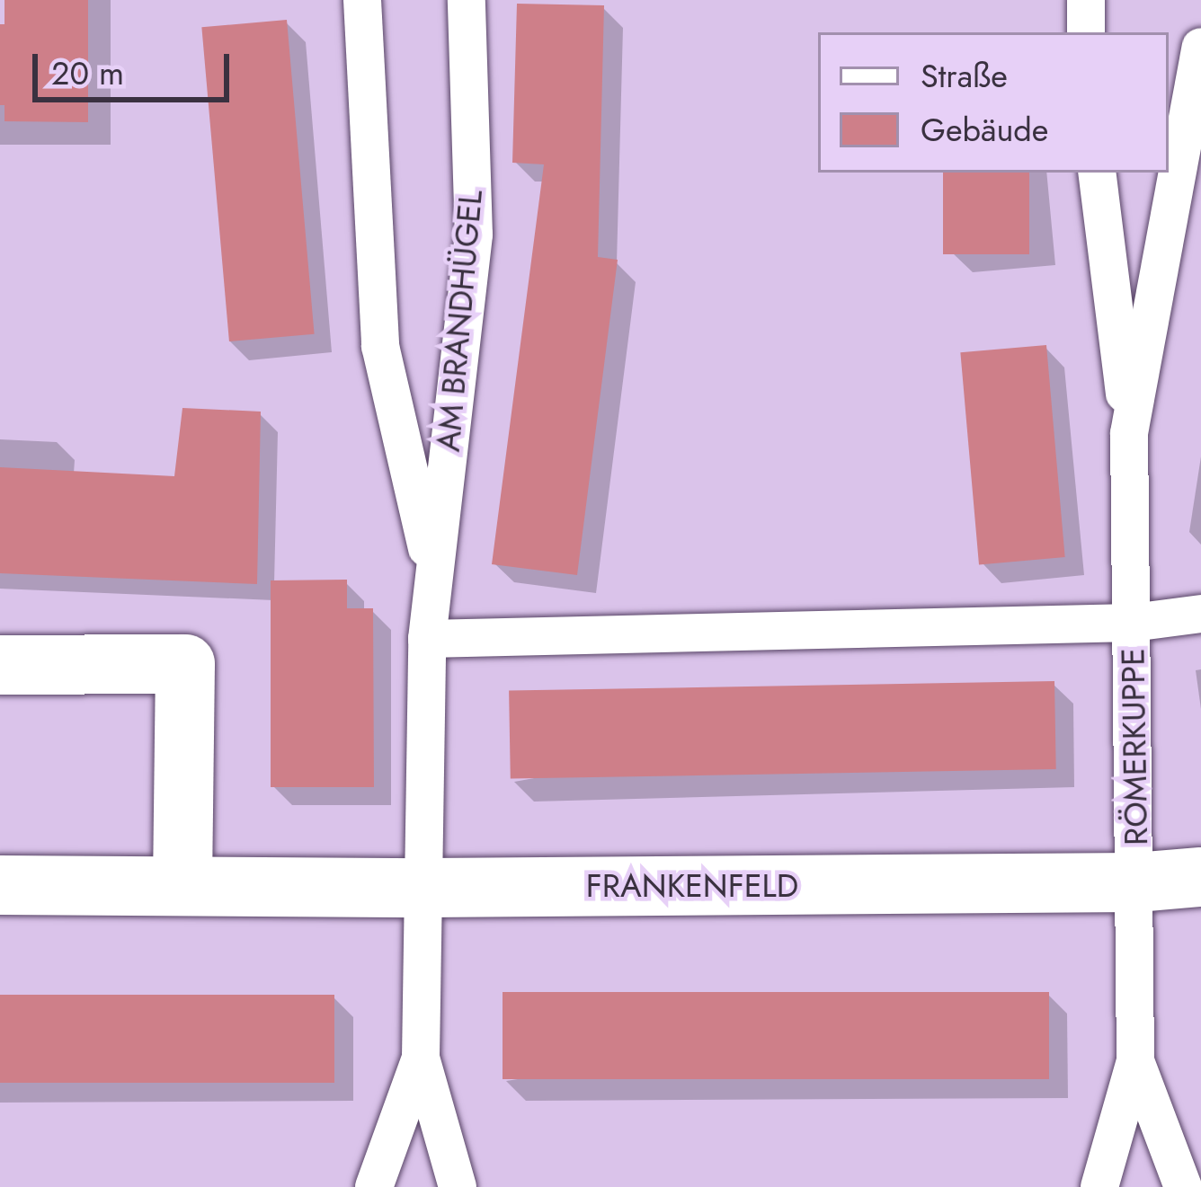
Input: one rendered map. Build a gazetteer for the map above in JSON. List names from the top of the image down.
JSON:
{
  "streets": {
    "street": ["FRANKENFELD"],
    "lane": ["AM BRANDHÜGEL", "RÖMERKUPPE"]
  },
  "crossings": [
    ["AM BRANDHÜGEL", "FRANKENFELD"],
    ["RÖMERKUPPE", "FRANKENFELD"]
  ],
  "legend": ["Straße", "Gebäude"],
  "scale_bar": "20 m"
}
